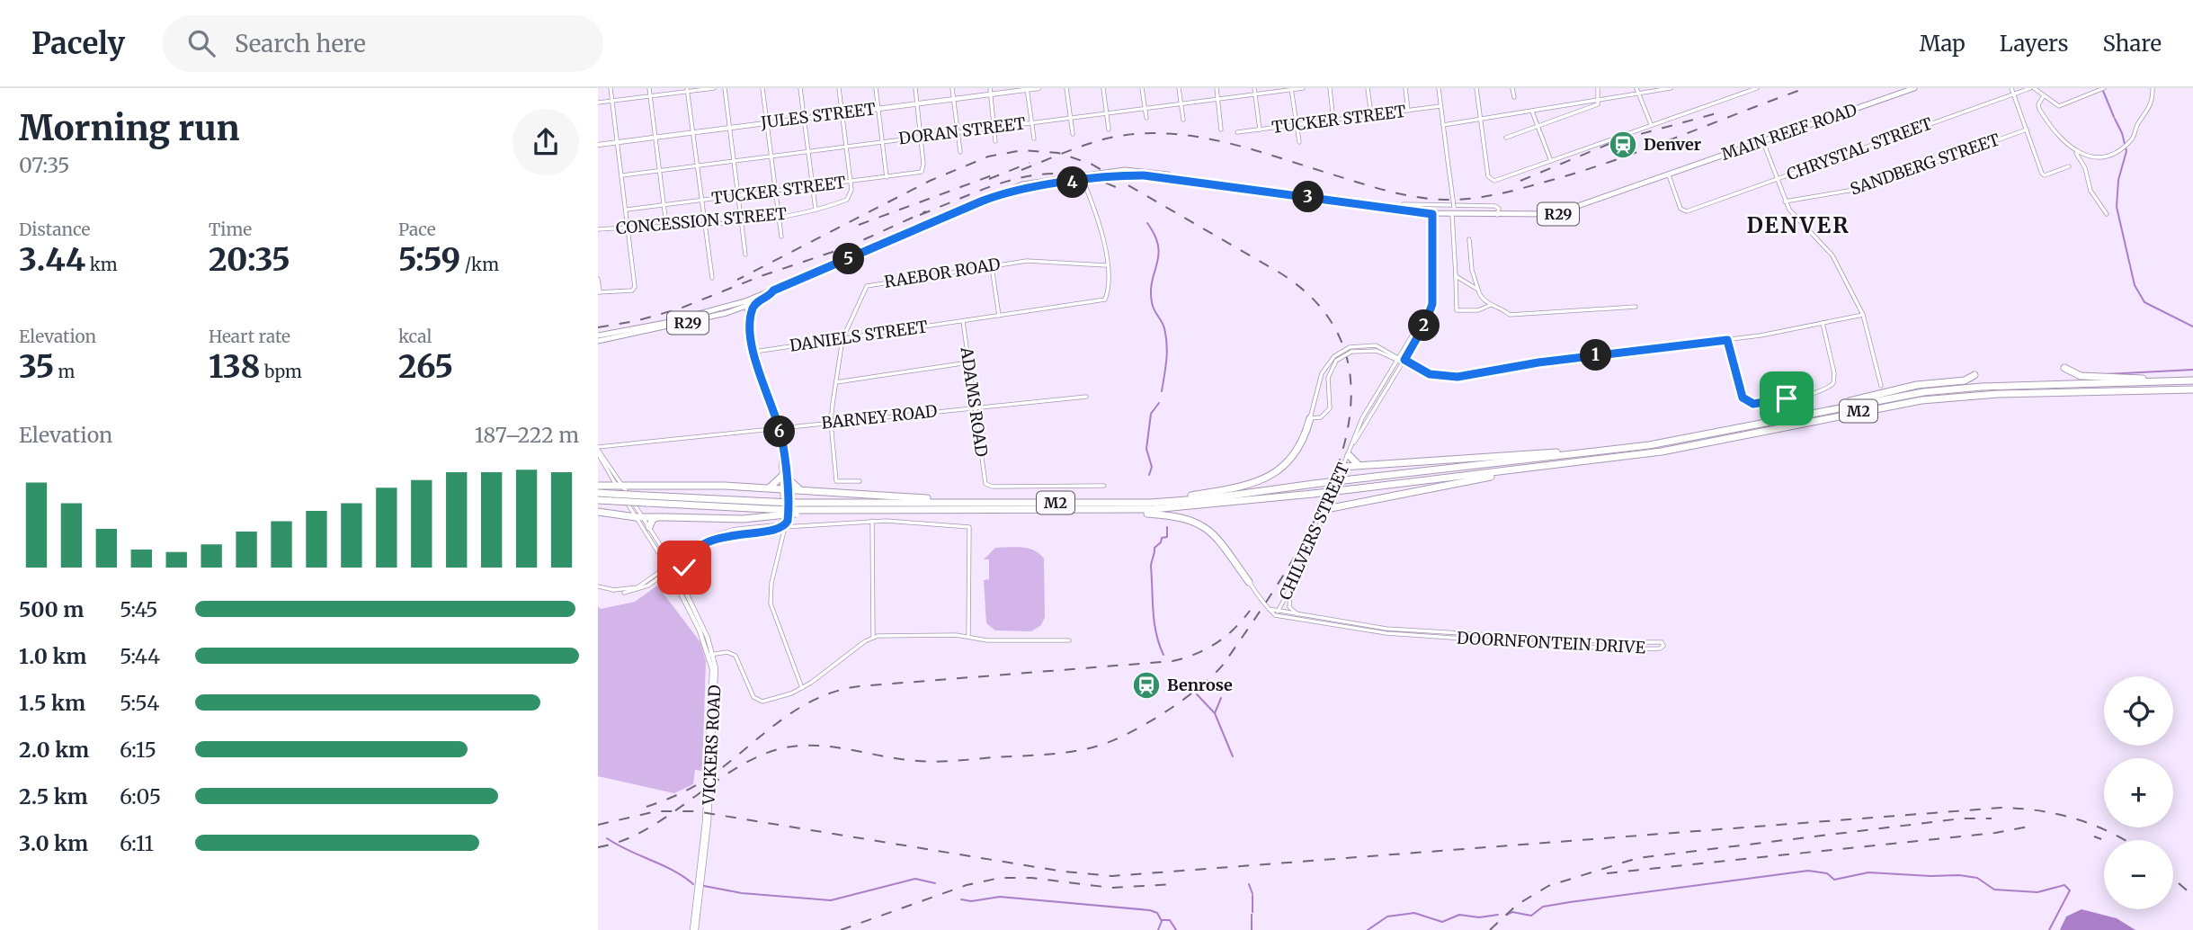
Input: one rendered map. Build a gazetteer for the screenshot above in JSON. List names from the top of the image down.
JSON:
{
  "streets": {
    "highway": ["M2"],
    "main road": [
      "JULES STREET",
      "MAIN REEF ROAD",
      "R29",
      "VICKERS ROAD"
    ],
    "street": [
      "TUCKER STREET",
      "DORAN STREET",
      "CHRYSTAL STREET",
      "SANDBERG STREET",
      "CONCESSION STREET",
      "RAEBOR ROAD",
      "DANIELS STREET",
      "ADAMS ROAD",
      "BARNEY ROAD",
      "CHILVERS STREET",
      "DOORNFONTEIN DRIVE"
    ]
  },
  "crossings": [
    ["TUCKER STREET", "DORAN STREET"],
    ["TUCKER STREET", "CONCESSION STREET"],
    ["MAIN REEF ROAD", "CHRYSTAL STREET"],
    ["MAIN REEF ROAD", "CHILVERS STREET"],
    ["RAEBOR ROAD", "DANIELS STREET"],
    ["RAEBOR ROAD", "BARNEY ROAD"],
    ["DANIELS STREET", "ADAMS ROAD"],
    ["ADAMS ROAD", "BARNEY ROAD"],
    ["CHILVERS STREET", "DOORNFONTEIN DRIVE"]
  ],
  "districts": ["DENVER"],
  "places": {
    "station": ["Denver", "Benrose"]
  },
  "page": {
    "header": "Pacely",
    "search": "Search here",
    "nav": ["Map", "Layers", "Share"],
    "heading": ["Morning run", "07:35"],
    "pins": [
      "4",
      "3",
      "5",
      "2",
      "1",
      "6"
    ],
    "stats": [
      ["Distance", "3.44 km"],
      ["Time", "20:35"],
      ["Pace", "5:59 /km"],
      ["Elevation", "35 m"],
      ["Heart rate", "138 bpm"],
      ["kcal", "265"]
    ],
    "chart": ["Elevation", "187–222 m"],
    "list": [
      {
        "name": "500 m",
        "note": "5:45"
      },
      {
        "name": "1.0 km",
        "note": "5:44"
      },
      {
        "name": "1.5 km",
        "note": "5:54"
      },
      {
        "name": "2.0 km",
        "note": "6:15"
      },
      {
        "name": "2.5 km",
        "note": "6:05"
      },
      {
        "name": "3.0 km",
        "note": "6:11"
      }
    ],
    "map_buttons": ["+", "−"]
  }
}
